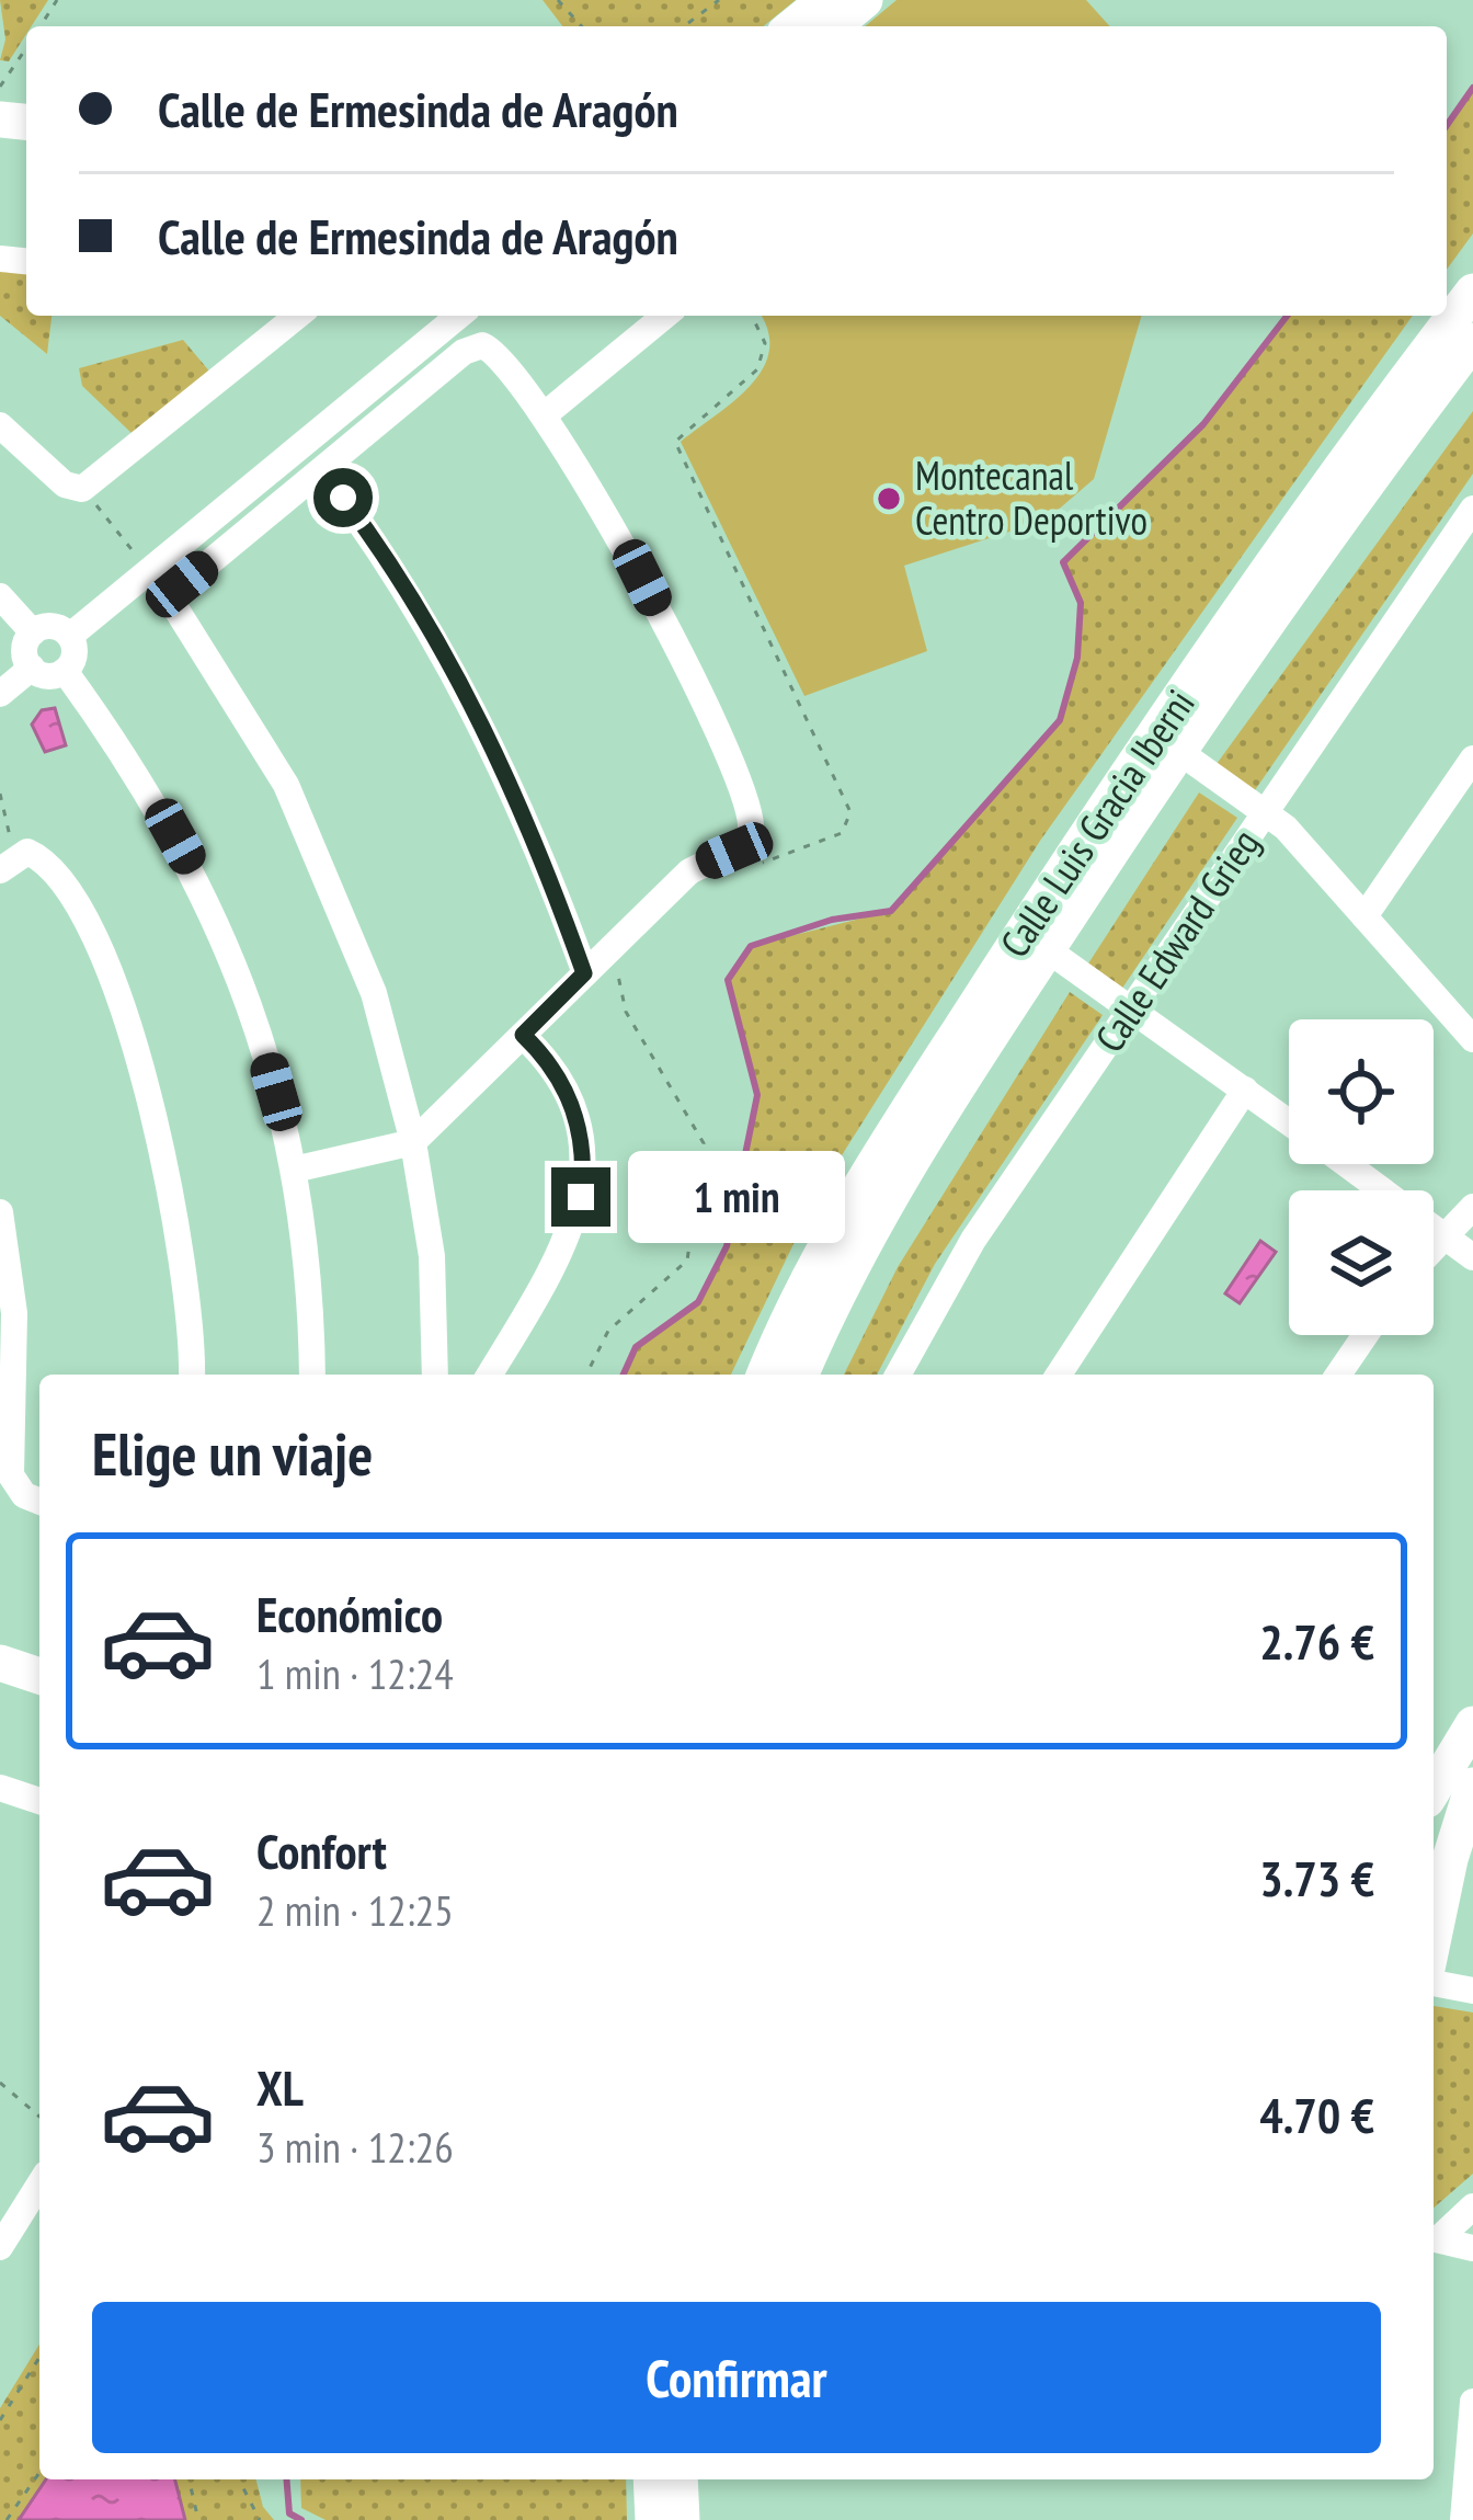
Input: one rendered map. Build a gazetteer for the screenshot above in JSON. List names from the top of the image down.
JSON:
{
  "streets": {
    "main road": ["Calle Luis Gracia Iberni"],
    "street": ["Calle Edward Grieg"]
  },
  "places": ["Montecanal Centro Deportivo"],
  "page": {
    "banner": ["Calle de Ermesinda de Aragón", "Calle de Ermesinda de Aragón"],
    "bubble": "1 min",
    "heading": "Elige un viaje",
    "list": [
      {
        "name": "Económico",
        "note": "1 min · 12:24",
        "value": "2.76 €"
      },
      {
        "name": "Confort",
        "note": "2 min · 12:25",
        "value": "3.73 €"
      },
      {
        "name": "XL",
        "note": "3 min · 12:26",
        "value": "4.70 €"
      }
    ],
    "buttons": "Confirmar"
  }
}
